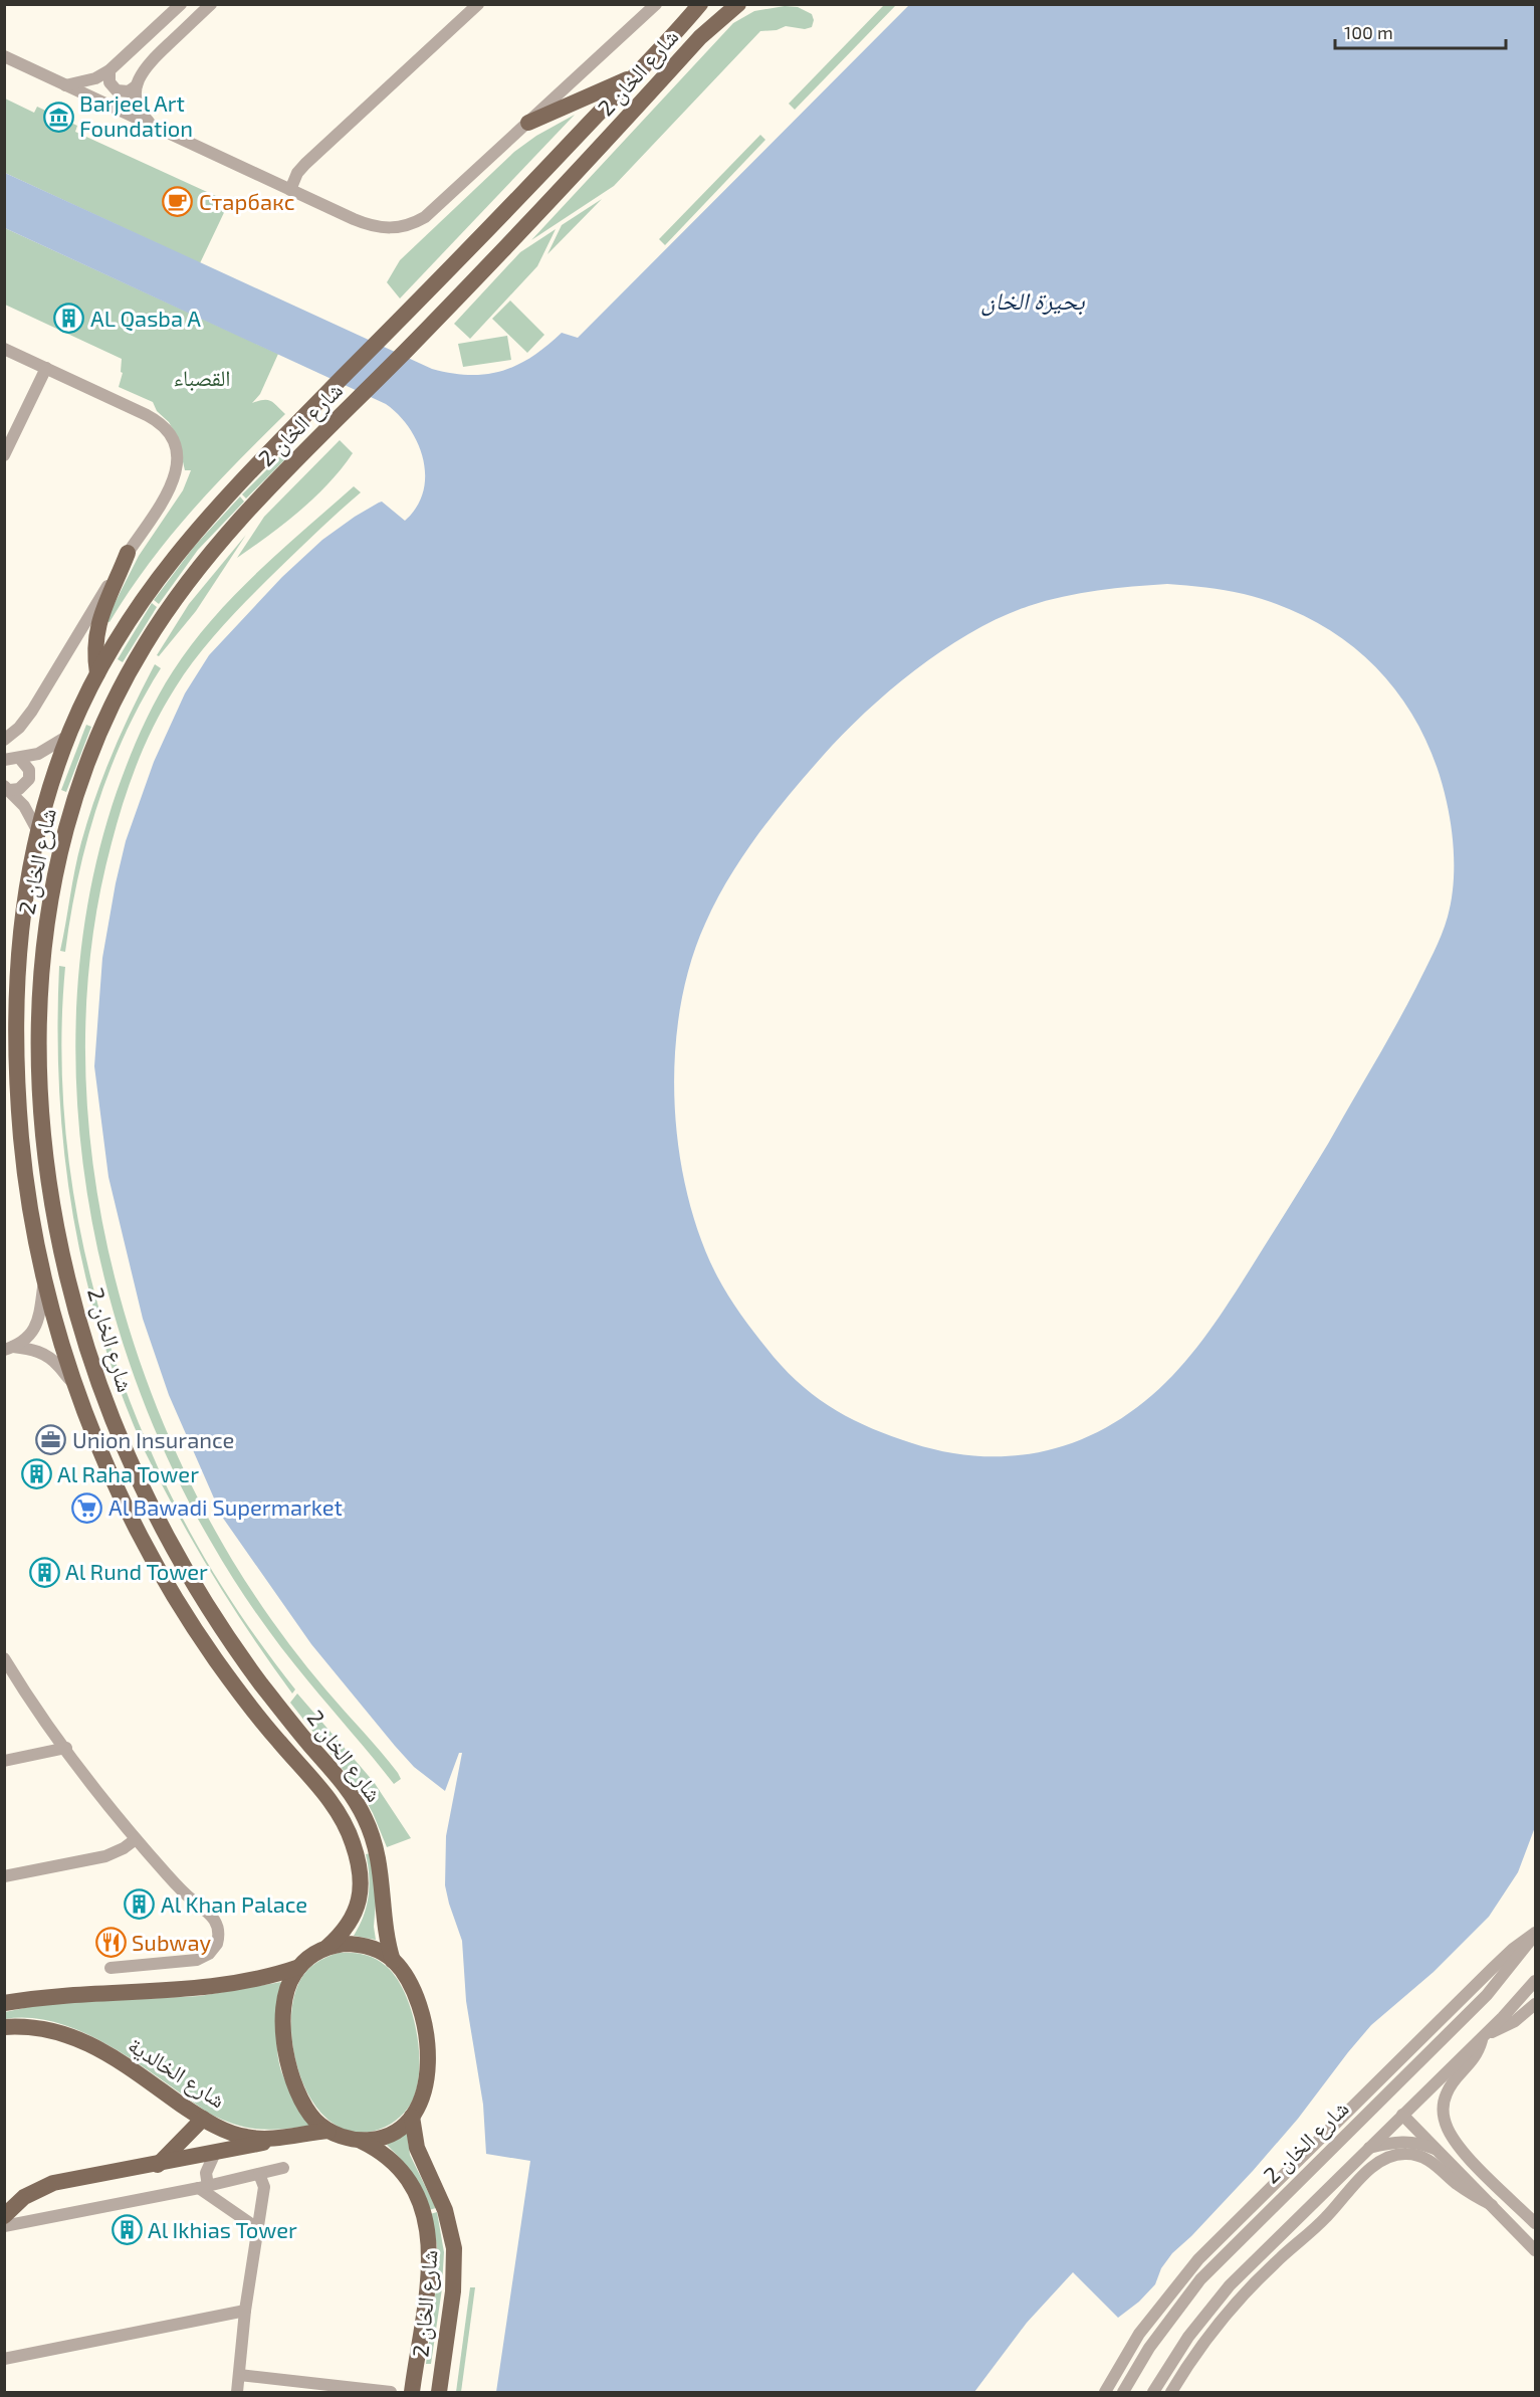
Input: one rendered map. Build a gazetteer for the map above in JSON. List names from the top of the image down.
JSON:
{
  "streets": {
    "main road": ["شارع الخان 2", "شارع الخالدية"]
  },
  "crossings": [
    ["شارع الخان 2", "شارع الخالدية"]
  ],
  "water": ["بحيرة الخان"],
  "parks": ["القصباء"],
  "places": {
    "museum": ["Barjeel Art Foundation"],
    "cafe": ["Старбакс"],
    "building": [
      "AL Qasba A",
      "Al Raha Tower",
      "Al Rund Tower",
      "Al Khan Palace",
      "Al Ikhias Tower"
    ],
    "office": ["Union Insurance"],
    "supermarket": ["Al Bawadi Supermarket"],
    "restaurant": ["Subway"]
  },
  "scale_bar": "100 m"
}
